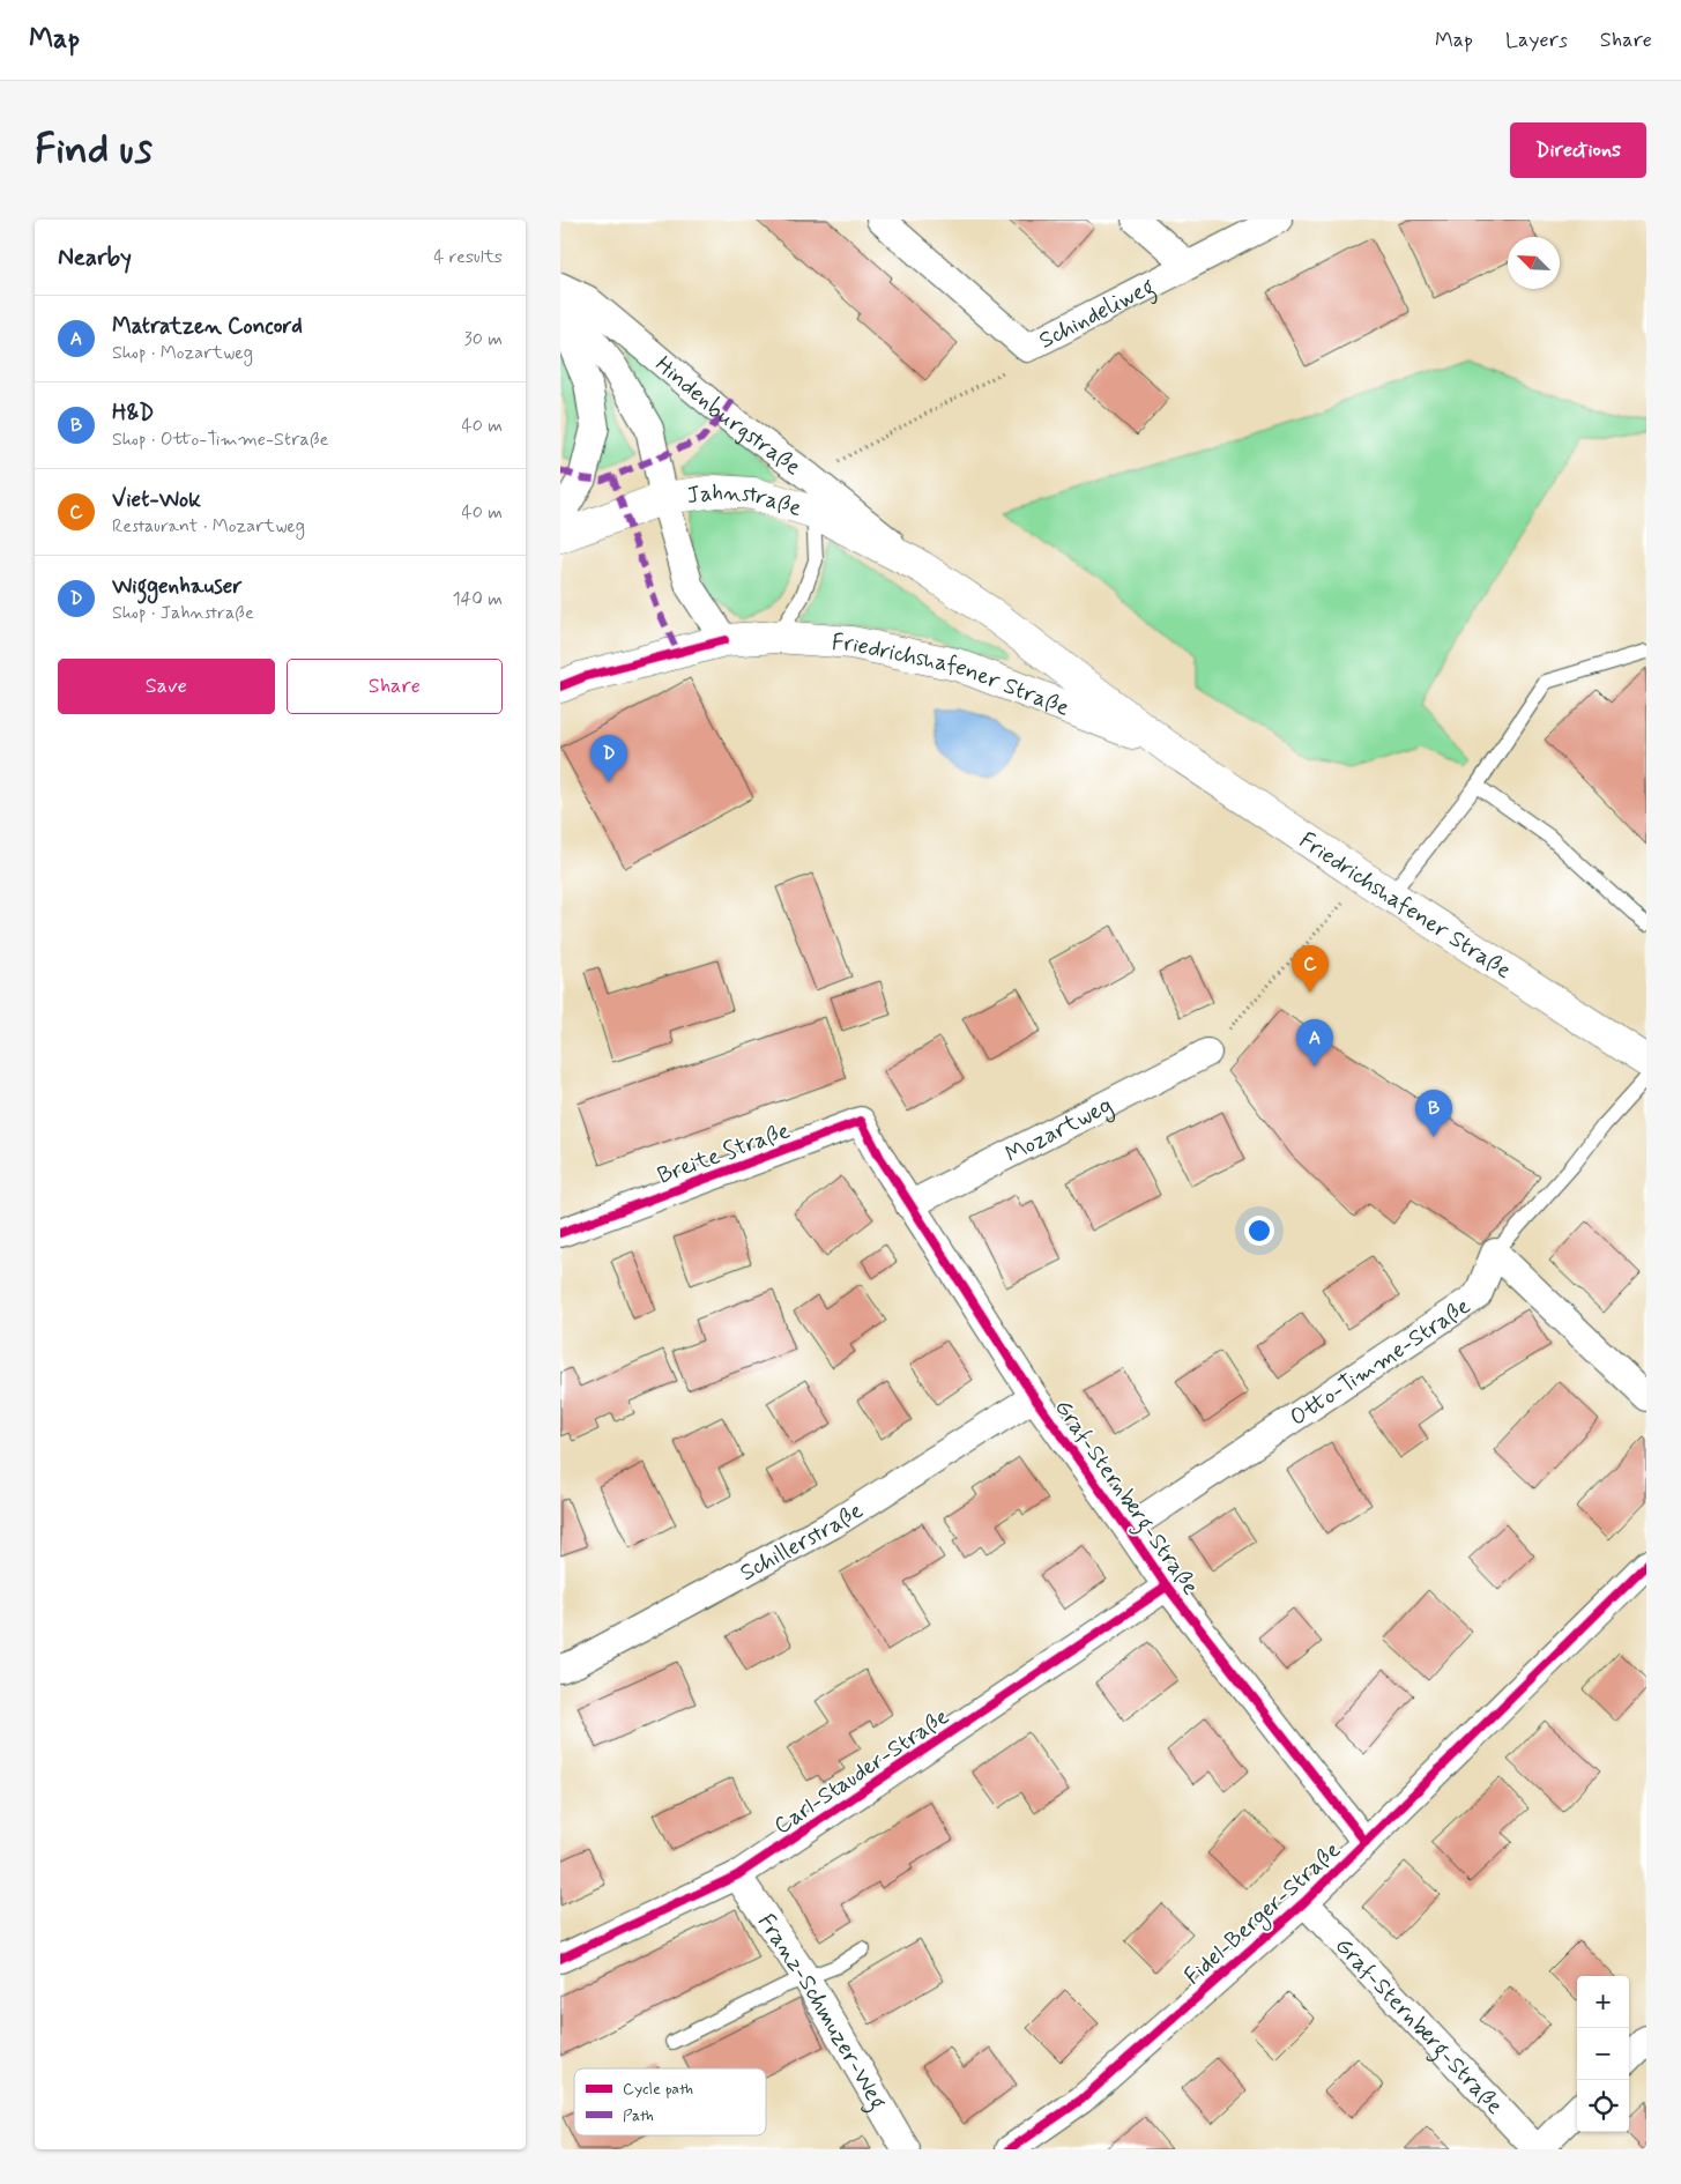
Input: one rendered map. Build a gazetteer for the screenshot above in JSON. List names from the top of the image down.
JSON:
{
  "streets": {
    "main road": ["Jahnstraße", "Friedrichshafener Straße"],
    "street": [
      "Schindeliweg",
      "Hindenburgstraße",
      "Mozartweg",
      "Breite Straße",
      "Otto-Timme-Straße",
      "Graf-Sternberg-Straße",
      "Schillerstraße",
      "Carl-Stauder-Straße",
      "Fidel-Berger-Straße",
      "Franz-Schmuzer-Weg"
    ]
  },
  "crossings": [
    ["Hindenburgstraße", "Jahnstraße"],
    ["Hindenburgstraße", "Friedrichshafener Straße"],
    ["Jahnstraße", "Friedrichshafener Straße"],
    ["Mozartweg", "Graf-Sternberg-Straße"],
    ["Breite Straße", "Graf-Sternberg-Straße"],
    ["Otto-Timme-Straße", "Graf-Sternberg-Straße"],
    ["Graf-Sternberg-Straße", "Schillerstraße"],
    ["Graf-Sternberg-Straße", "Carl-Stauder-Straße"],
    ["Graf-Sternberg-Straße", "Fidel-Berger-Straße"],
    ["Carl-Stauder-Straße", "Franz-Schmuzer-Weg"]
  ],
  "legend": ["Cycle path", "Path"],
  "north": "top left",
  "page": {
    "header": "Map",
    "nav": ["Map", "Layers", "Share"],
    "buttons": [
      "Directions",
      ["Save", "Share"]
    ],
    "title": "Find us",
    "heading": ["Nearby", "4 results"],
    "list": [
      {
        "mark": "A",
        "name": "Matratzen Concord",
        "note": "Shop · Mozartweg",
        "value": "30 m"
      },
      {
        "mark": "B",
        "name": "H&D",
        "note": "Shop · Otto-Timme-Straße",
        "value": "40 m"
      },
      {
        "mark": "C",
        "name": "Viet-Wok",
        "note": "Restaurant · Mozartweg",
        "value": "40 m"
      },
      {
        "mark": "D",
        "name": "Wiggenhauser",
        "note": "Shop · Jahnstraße",
        "value": "140 m"
      }
    ],
    "pins": [
      "D",
      "C",
      "A",
      "B"
    ],
    "map_buttons": ["+", "−"]
  }
}
